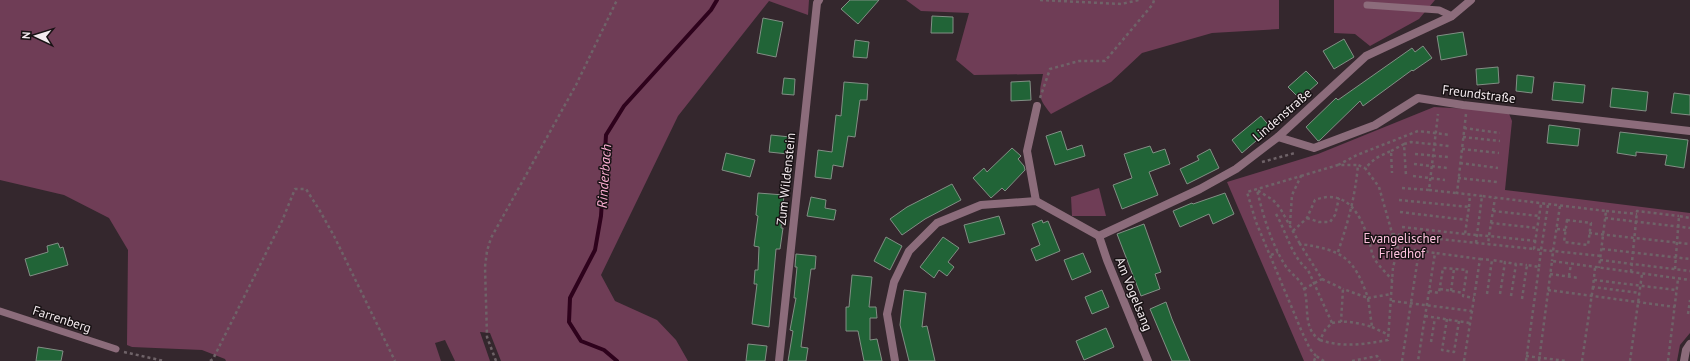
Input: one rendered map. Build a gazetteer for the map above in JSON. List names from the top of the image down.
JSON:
{
  "streets": {
    "street": [
      "Freundstraße",
      "Lindenstraße",
      "Zum Wildenstein",
      "Am Vogelsang"
    ],
    "lane": ["Farrenberg"]
  },
  "crossings": [
    ["Lindenstraße", "Am Vogelsang"]
  ],
  "water": ["Rinderbach"],
  "parks": ["Evangelischer Friedhof"],
  "north": "left"
}
